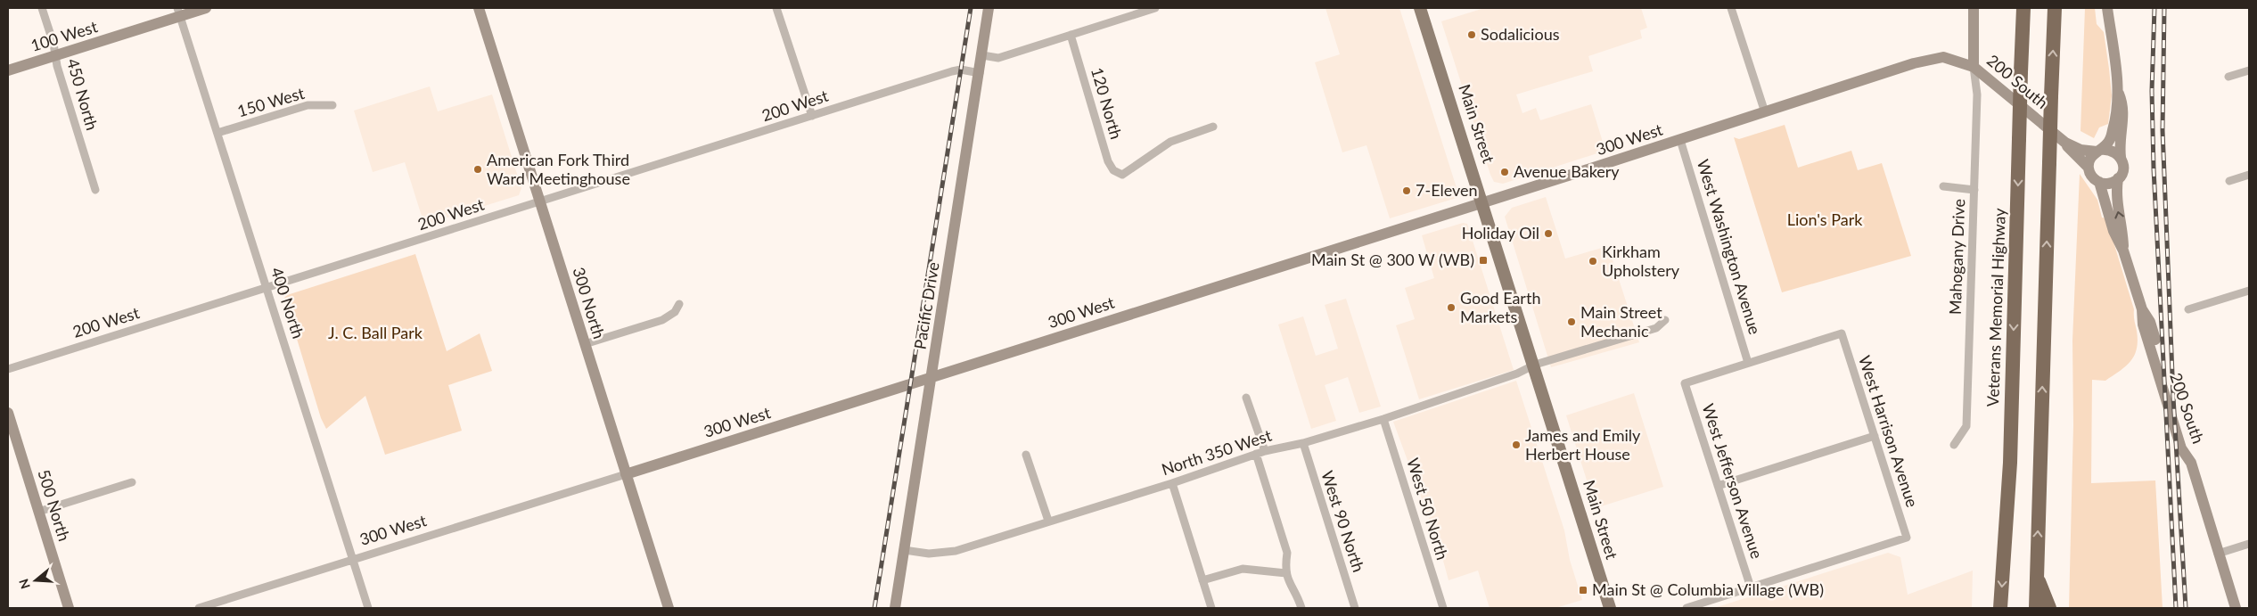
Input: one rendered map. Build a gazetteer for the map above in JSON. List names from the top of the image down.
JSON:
{
  "streets": {
    "highway": ["Veterans Memorial Highway"],
    "main road": ["Main Street"],
    "street": [
      "100 West",
      "200 South",
      "450 North",
      "150 West",
      "120 North",
      "200 West",
      "300 West",
      "West Washington Avenue",
      "Mahogany Drive",
      "400 North",
      "300 North",
      "Pacific Drive",
      "West Harrison Avenue",
      "North 350 West",
      "West Jefferson Avenue",
      "500 North",
      "West 50 North",
      "West 90 North"
    ]
  },
  "crossings": [
    ["100 West", "450 North"],
    ["100 West", "400 North"],
    ["200 South", "300 West"],
    ["200 South", "Mahogany Drive"],
    ["150 West", "400 North"],
    ["200 West", "400 North"],
    ["200 West", "300 North"],
    ["200 West", "Pacific Drive"],
    ["Main Street", "300 West"],
    ["Main Street", "North 350 West"],
    ["300 West", "West Washington Avenue"],
    ["300 West", "Mahogany Drive"],
    ["300 West", "400 North"],
    ["300 West", "300 North"],
    ["300 West", "Pacific Drive"],
    ["West Washington Avenue", "West Harrison Avenue"],
    ["West Washington Avenue", "West Jefferson Avenue"],
    ["Pacific Drive", "North 350 West"],
    ["West Harrison Avenue", "West Jefferson Avenue"],
    ["North 350 West", "West 50 North"],
    ["North 350 West", "West 90 North"]
  ],
  "parks": ["Lion's Park", "J. C. Ball Park"],
  "places": {
    "other": [
      "Sodalicious",
      "American Fork Third Ward Meetinghouse",
      "Avenue Bakery",
      "7-Eleven",
      "Holiday Oil",
      "Kirkham Upholstery",
      "Good Earth Markets",
      "Main Street Mechanic",
      "James and Emily Herbert House"
    ],
    "transit": ["Main St @ 300 W (WB)", "Main St @ Columbia Village (WB)"]
  },
  "north": "left"
}
